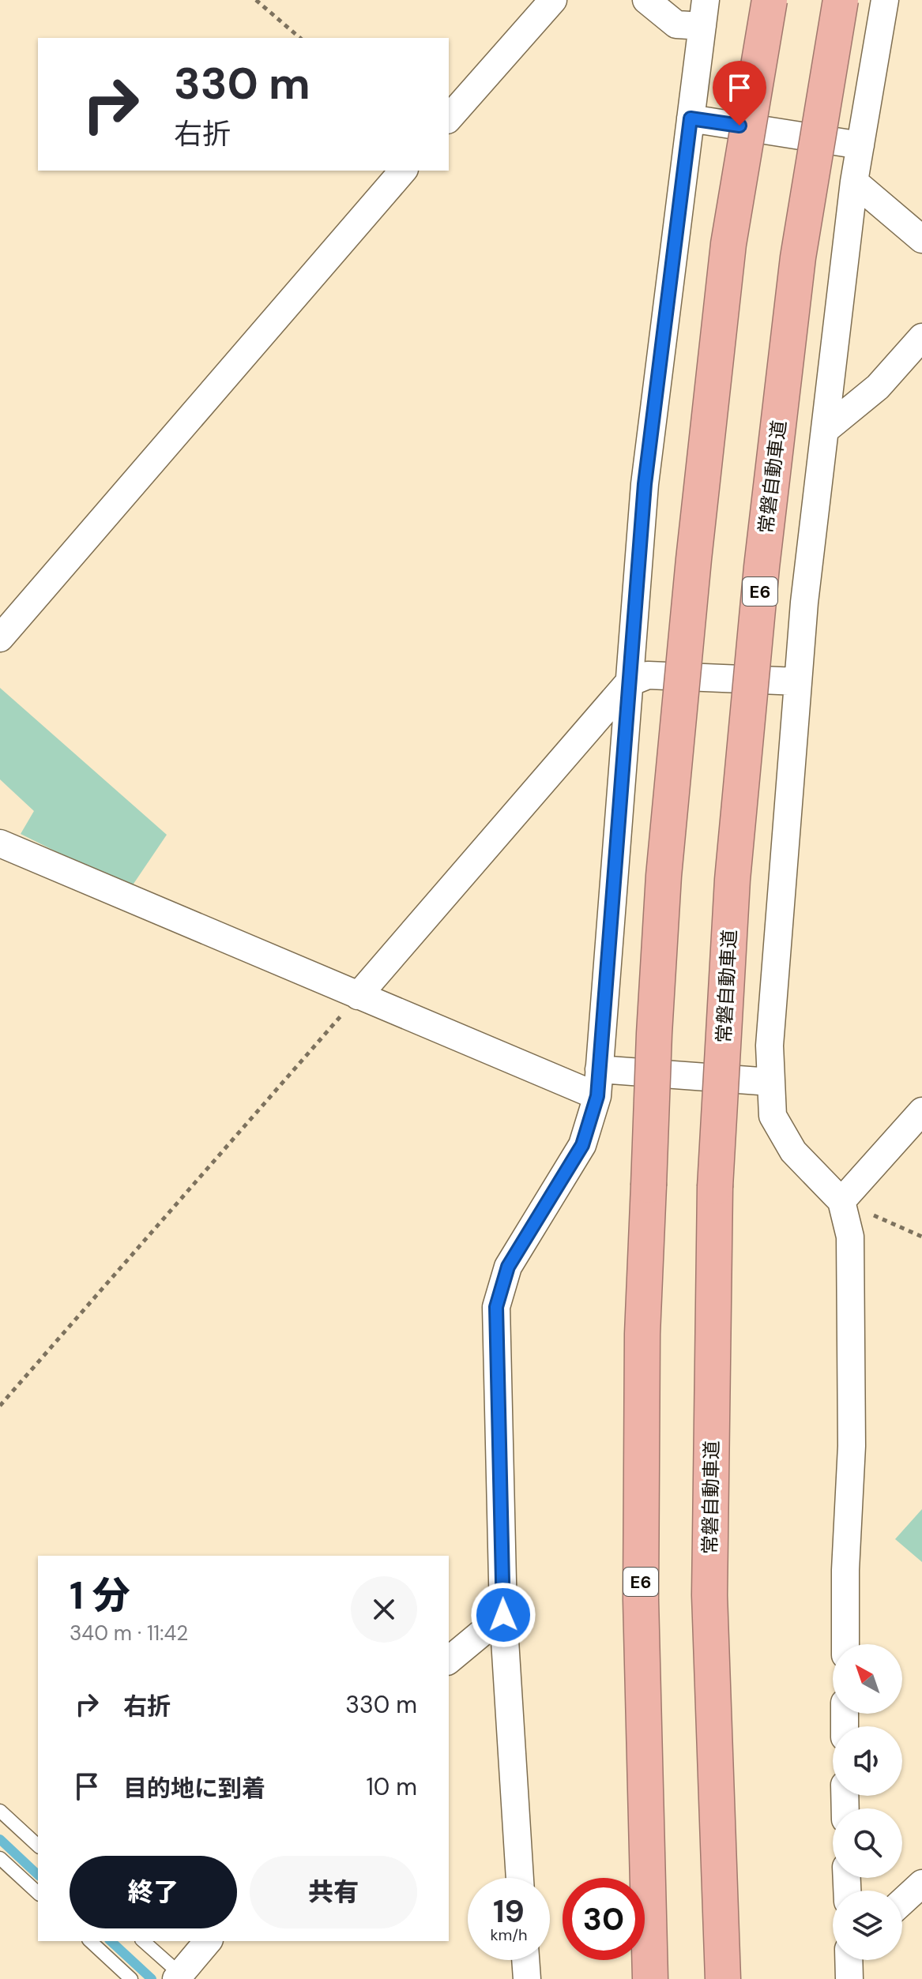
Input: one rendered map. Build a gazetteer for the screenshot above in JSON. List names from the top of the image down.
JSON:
{
  "streets": {
    "highway": ["常磐自動車道", "E6"]
  },
  "north": "top left",
  "page": {
    "turn": ["330 m", "右折"],
    "heading": ["1 分", "340 m · 11:42"],
    "list": [
      {
        "name": "右折",
        "value": "330 m"
      },
      {
        "name": "目的地に到着",
        "value": "10 m"
      }
    ],
    "buttons": ["終了", "共有"],
    "speed": "19 km/h",
    "limit": "30"
  }
}
